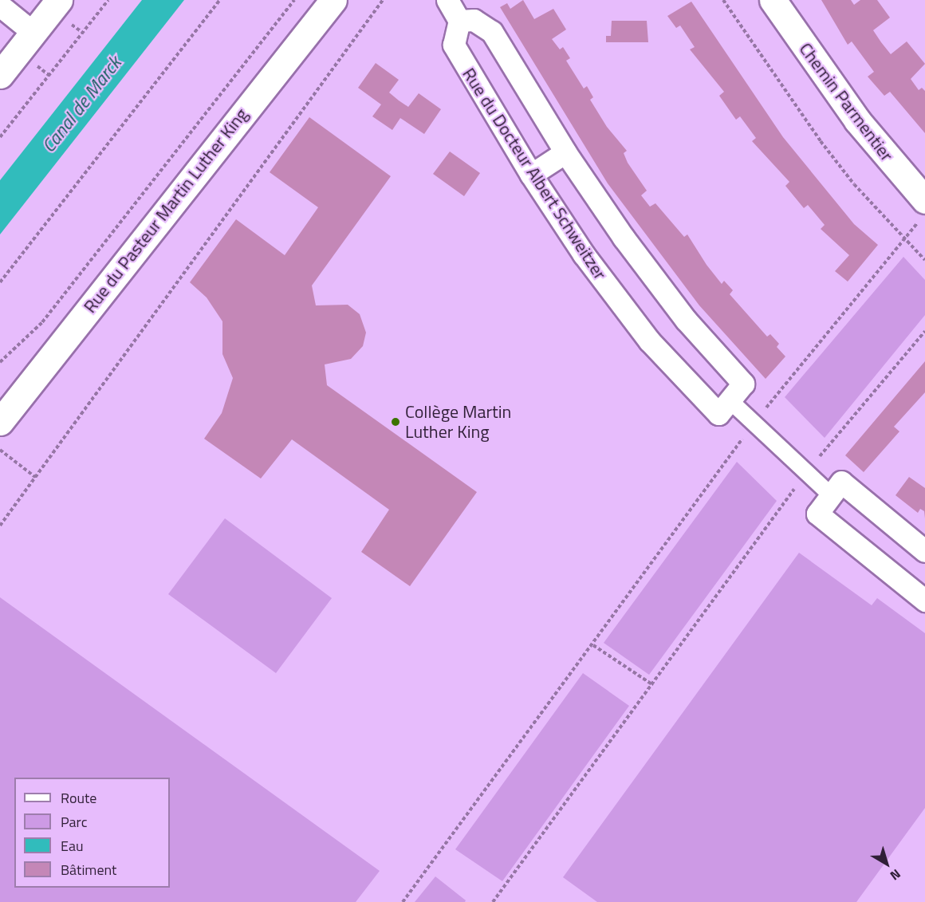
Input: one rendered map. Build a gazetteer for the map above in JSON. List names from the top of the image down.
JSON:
{
  "streets": {
    "street": ["Chemin Parmentier", "Rue du Docteur Albert Schweitzer", "Rue du Pasteur Martin Luther King"]
  },
  "water": ["Canal de Marck"],
  "places": ["Collège Martin Luther King"],
  "legend": [
    "Route",
    "Parc",
    "Eau",
    "Bâtiment"
  ],
  "north": "bottom right"
}
